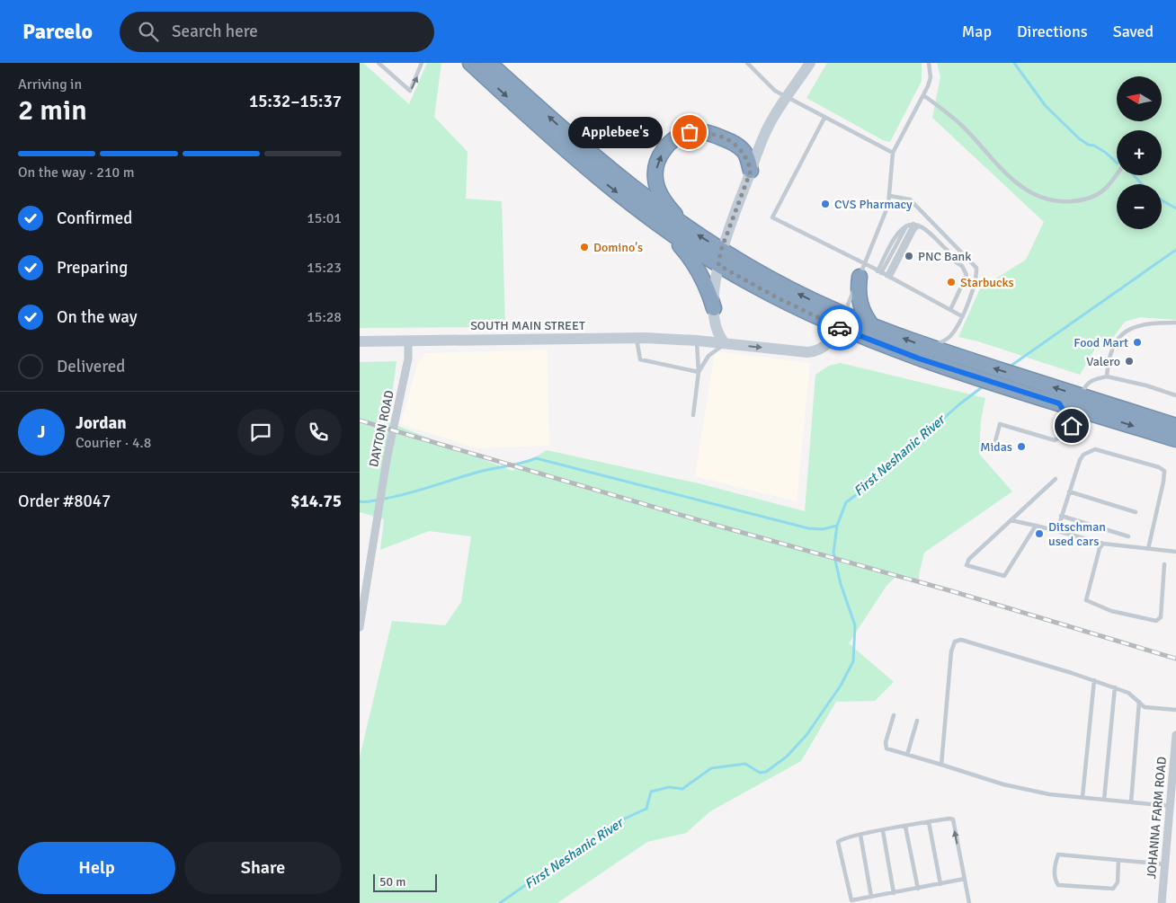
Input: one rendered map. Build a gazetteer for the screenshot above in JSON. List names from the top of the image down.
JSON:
{
  "streets": {
    "street": ["SOUTH MAIN STREET", "DAYTON ROAD", "JOHANNA FARM ROAD"]
  },
  "crossings": [
    ["SOUTH MAIN STREET", "DAYTON ROAD"]
  ],
  "water": ["First Neshanic River"],
  "places": [
    "Applebee's",
    "CVS Pharmacy",
    "Domino's",
    "PNC Bank",
    "Starbucks",
    "Food Mart",
    "Valero",
    "Midas",
    "Ditschman used cars"
  ],
  "scale_bar": "50 m",
  "north": "left",
  "page": {
    "header": "Parcelo",
    "search": "Search here",
    "nav": ["Map", "Directions", "Saved"],
    "heading": ["2 min", "Arriving in", "15:32–15:37"],
    "panel": [
      "Jordan",
      "Courier · 4.8",
      "Order #8047",
      "$14.75"
    ],
    "map_buttons": ["+", "−"],
    "bubble": "Applebee's",
    "bar": "On the way · 210 m",
    "list": [
      ["Confirmed", "15:01"],
      ["Preparing", "15:23"],
      ["On the way", "15:28"],
      "Delivered"
    ],
    "round": "J",
    "buttons": ["Help", "Share"],
    "scale": "50 m"
  }
}
